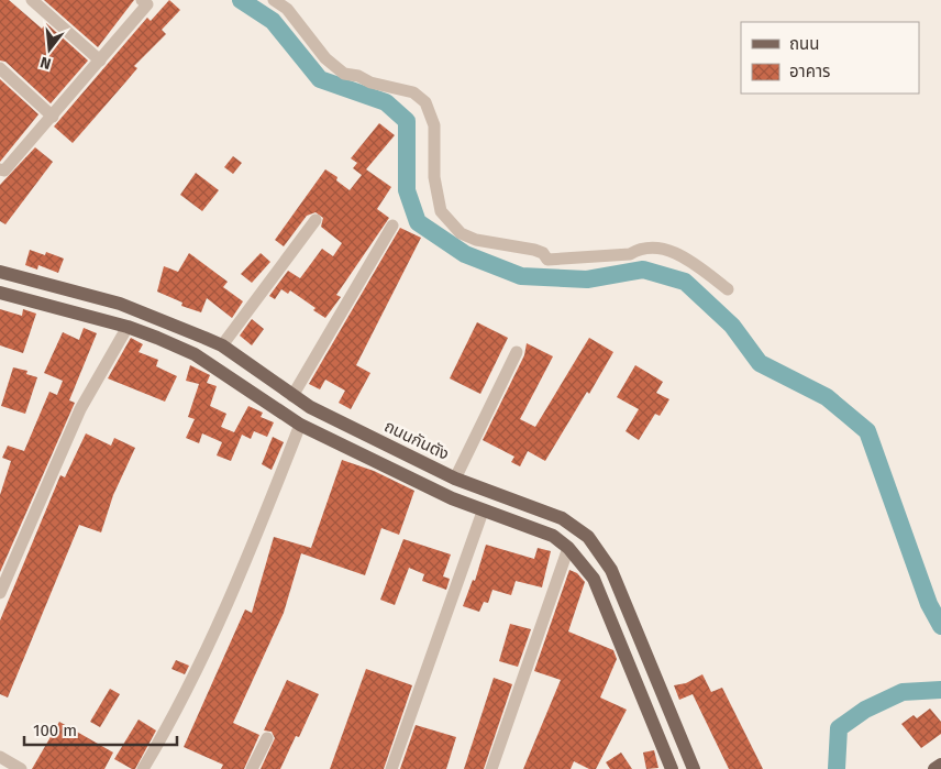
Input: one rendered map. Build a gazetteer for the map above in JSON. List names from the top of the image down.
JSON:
{
  "streets": {
    "main road": ["ถนนกันตัง"]
  },
  "legend": ["ถนน", "อาคาร"],
  "scale_bar": "100 m",
  "north": "bottom"
}
